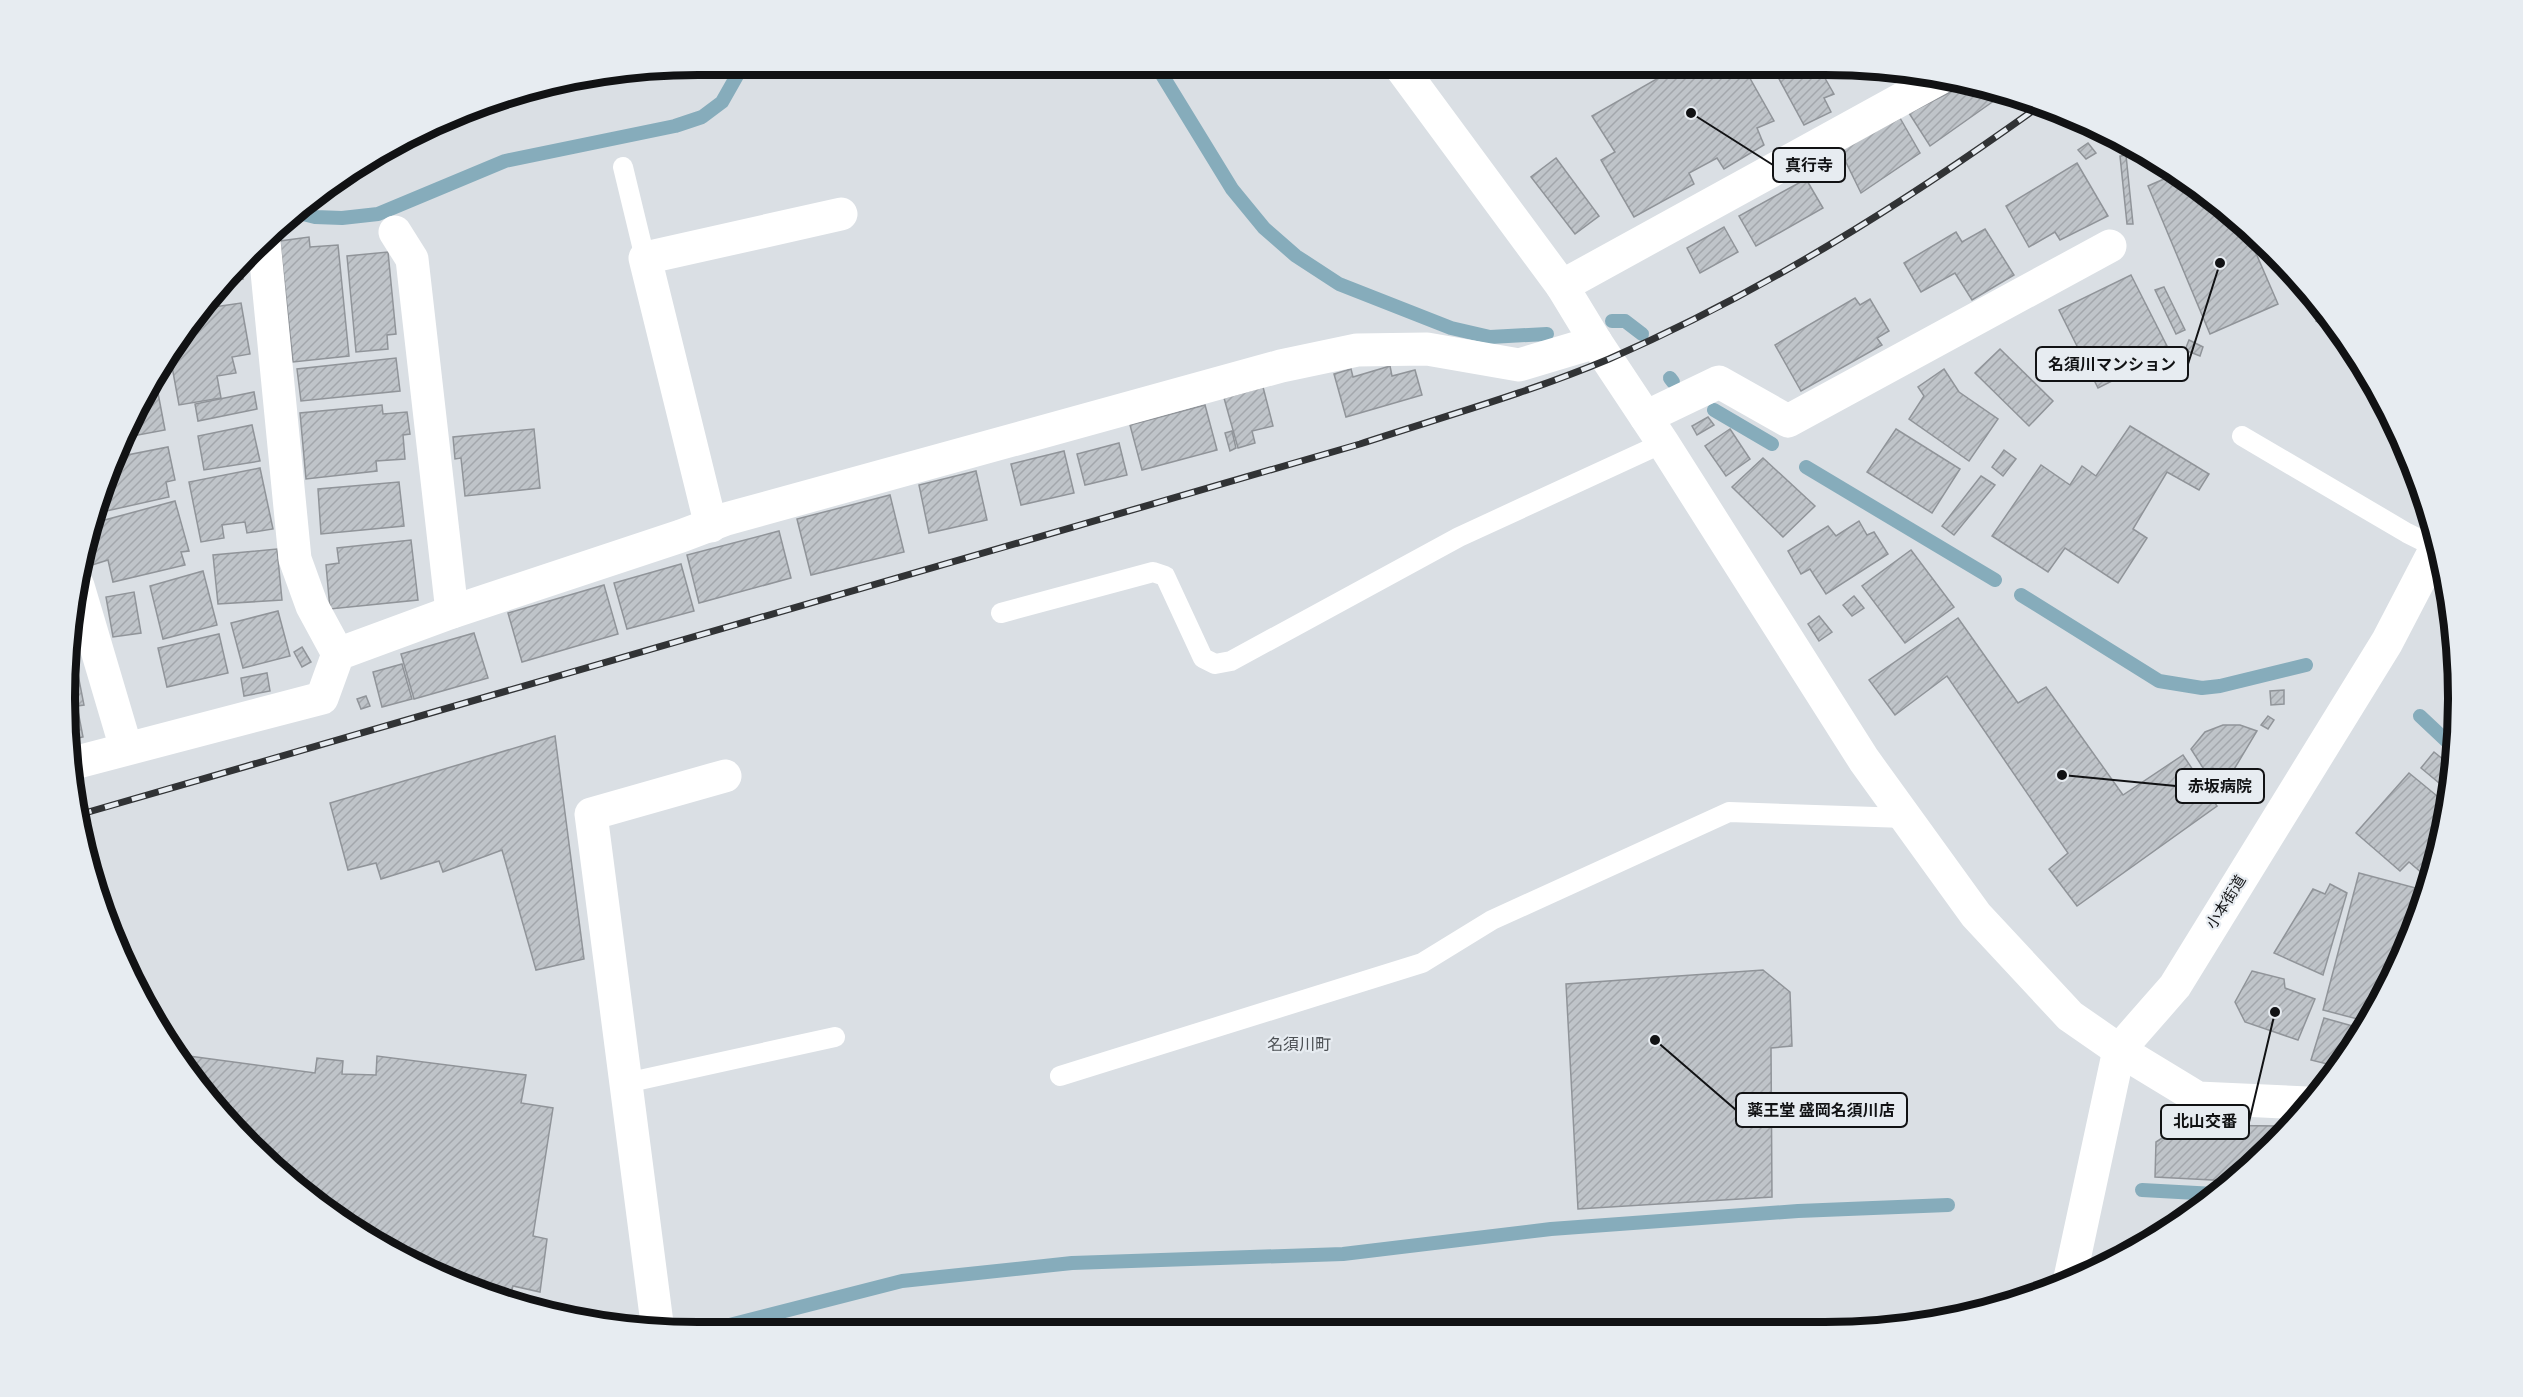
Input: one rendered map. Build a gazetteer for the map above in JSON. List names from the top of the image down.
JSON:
{
  "streets": {
    "street": ["小本街道"]
  },
  "districts": ["名須川町"],
  "places": [
    "真行寺",
    "名須川マンション",
    "赤坂病院",
    "北山交番",
    "薬王堂 盛岡名須川店"
  ]
}
